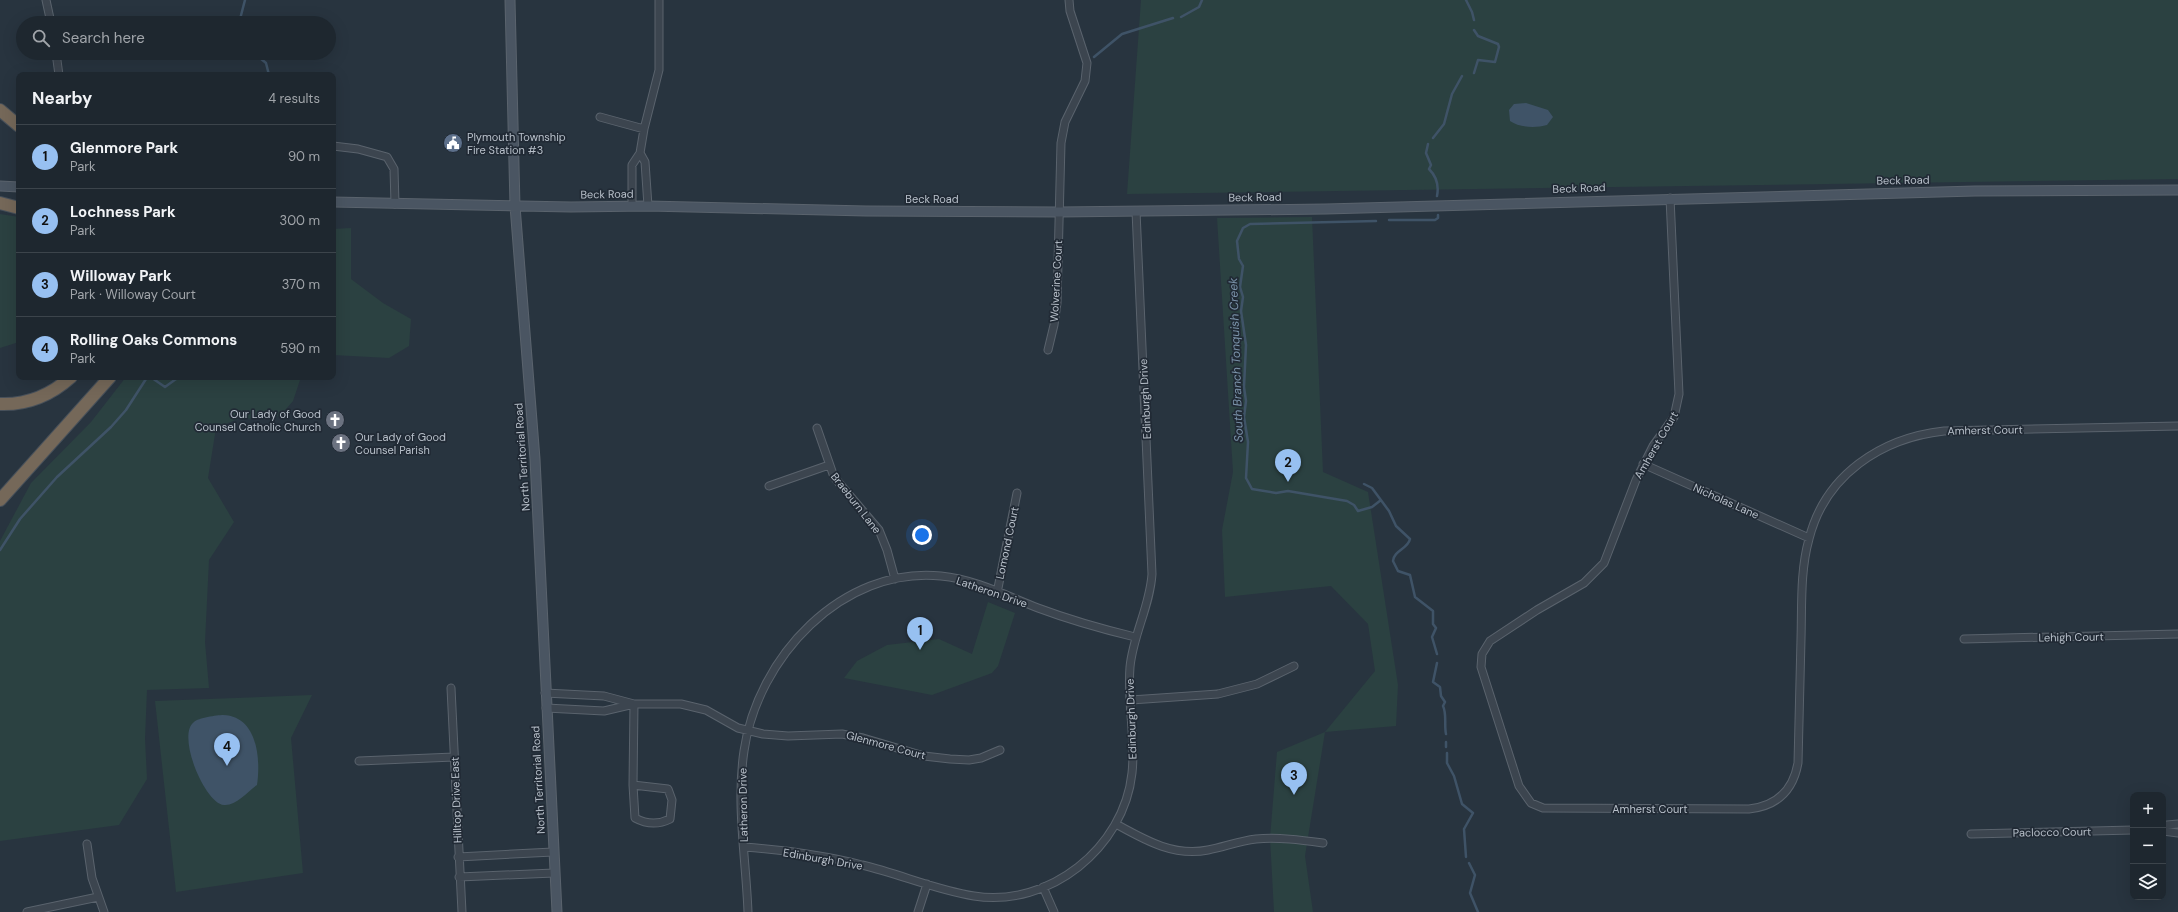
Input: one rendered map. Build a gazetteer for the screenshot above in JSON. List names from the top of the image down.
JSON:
{
  "streets": {
    "main road": ["Beck Road", "North Territorial Road"],
    "street": [
      "Wolverine Court",
      "Edinburgh Drive",
      "Amherst Court",
      "Nicholas Lane",
      "Braeburn Lane",
      "Lomond Court",
      "Latheron Drive",
      "Lehigh Court",
      "Glenmore Court",
      "Hilltop Drive East",
      "Paclocco Court"
    ]
  },
  "crossings": [
    ["Beck Road", "Wolverine Court"],
    ["Beck Road", "Edinburgh Drive"],
    ["Beck Road", "Amherst Court"],
    ["Beck Road", "North Territorial Road"],
    ["Edinburgh Drive", "Latheron Drive"],
    ["Amherst Court", "Nicholas Lane"],
    ["Braeburn Lane", "Latheron Drive"],
    ["Lomond Court", "Latheron Drive"],
    ["Latheron Drive", "Glenmore Court"]
  ],
  "water": ["South Branch Tonquish Creek"],
  "places": {
    "public building": ["Plymouth Township Fire Station #3"],
    "church": ["Our Lady of Good Counsel Catholic Church", "Our Lady of Good Counsel Parish"]
  },
  "page": {
    "search": "Search here",
    "heading": ["Nearby", "4 results"],
    "list": [
      {
        "mark": "1",
        "name": "Glenmore Park",
        "note": "Park",
        "value": "90 m"
      },
      {
        "mark": "2",
        "name": "Lochness Park",
        "note": "Park",
        "value": "300 m"
      },
      {
        "mark": "3",
        "name": "Willoway Park",
        "note": "Park · Willoway Court",
        "value": "370 m"
      },
      {
        "mark": "4",
        "name": "Rolling Oaks Commons",
        "note": "Park",
        "value": "590 m"
      }
    ],
    "pins": [
      "2",
      "1",
      "4",
      "3"
    ],
    "map_buttons": ["+", "−"]
  }
}
